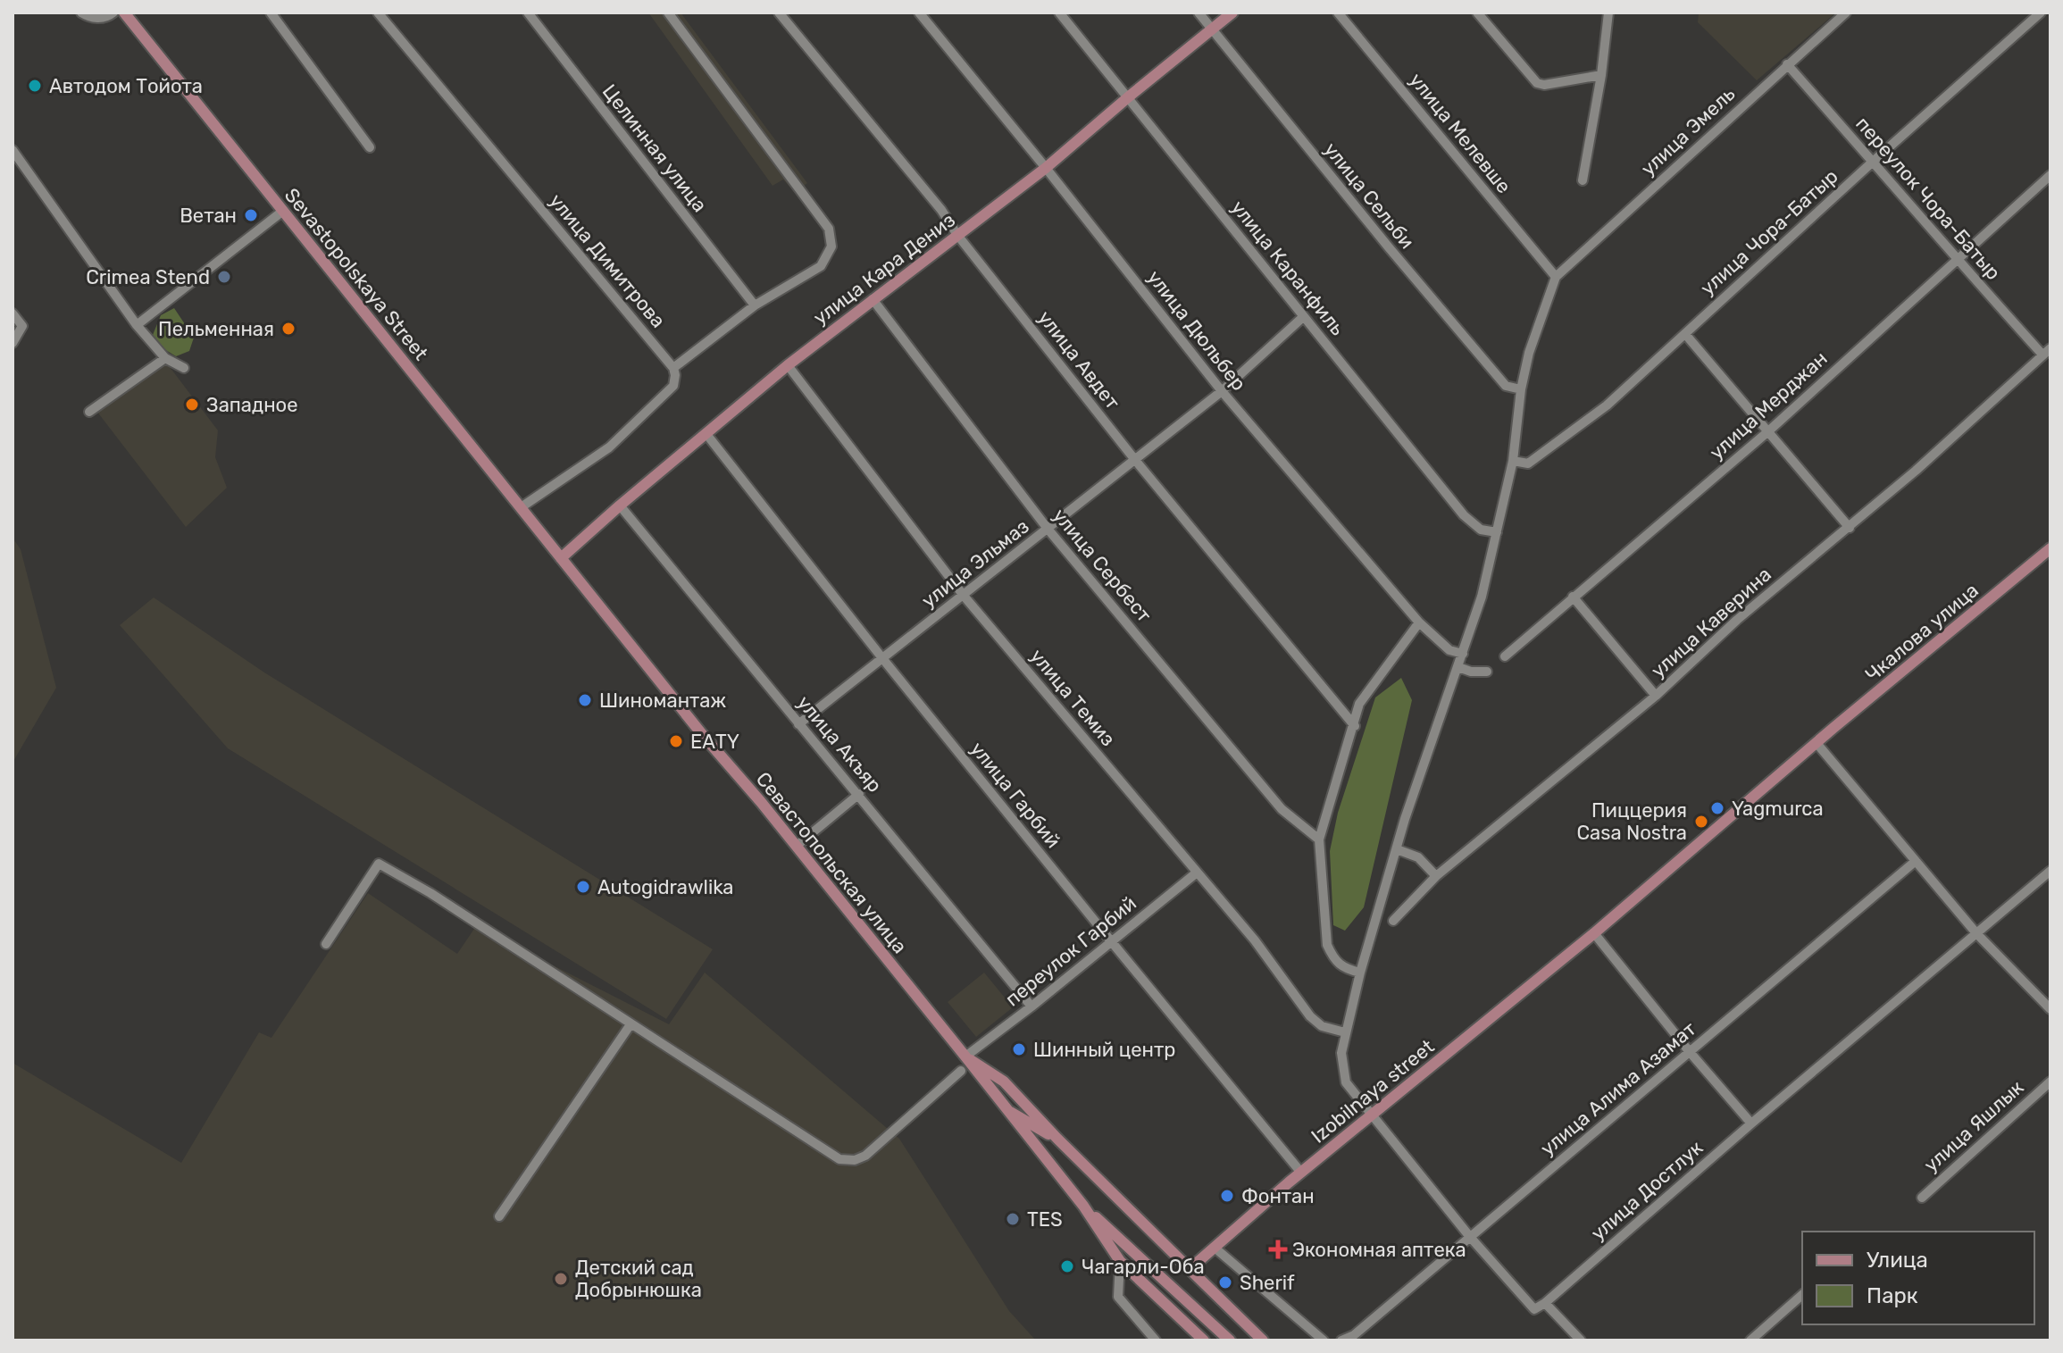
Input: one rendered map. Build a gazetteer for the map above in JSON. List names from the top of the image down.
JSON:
{
  "streets": {
    "main road": [
      "улица Кара Дениз",
      "Sevastopolskaya Street",
      "Чкалова улица",
      "Севастопольская улица",
      "Izobilnaya street"
    ],
    "street": [
      "улица Эмель",
      "улица Мелевше",
      "Целинная улица",
      "улица Сельби",
      "переулок Чора-Батыр",
      "улица Чора-Батыр",
      "улица Димитрова",
      "улица Каранфиль",
      "улица Дюльбер",
      "улица Авдет",
      "улица Мерджан",
      "улица Эльмаз",
      "улица Сербест",
      "улица Каверина",
      "улица Темиз",
      "улица Акъяр",
      "улица Гарбий",
      "переулок Гарбий",
      "улица Алима Азамат",
      "улица Яшлык",
      "улица Достлук"
    ]
  },
  "crossings": [
    ["улица Эмель", "улица Мелевше"],
    ["улица Эмель", "переулок Чора-Батыр"],
    ["улица Сельби", "улица Кара Дениз"],
    ["переулок Чора-Батыр", "улица Чора-Батыр"],
    ["переулок Чора-Батыр", "улица Мерджан"],
    ["переулок Чора-Батыр", "улица Каверина"],
    ["улица Каранфиль", "улица Кара Дениз"],
    ["улица Каранфиль", "улица Эльмаз"],
    ["улица Кара Дениз", "Sevastopolskaya Street"],
    ["улица Кара Дениз", "улица Дюльбер"],
    ["улица Кара Дениз", "улица Авдет"],
    ["улица Кара Дениз", "улица Сербест"],
    ["улица Кара Дениз", "улица Темиз"],
    ["улица Кара Дениз", "улица Акъяр"],
    ["улица Кара Дениз", "улица Гарбий"],
    ["улица Кара Дениз", "Севастопольская улица"],
    ["Sevastopolskaya Street", "Севастопольская улица"],
    ["улица Дюльбер", "улица Эльмаз"],
    ["улица Авдет", "улица Эльмаз"],
    ["улица Эльмаз", "улица Сербест"],
    ["улица Эльмаз", "улица Темиз"],
    ["улица Эльмаз", "улица Акъяр"],
    ["улица Эльмаз", "улица Гарбий"],
    ["Чкалова улица", "Izobilnaya street"],
    ["улица Темиз", "переулок Гарбий"],
    ["улица Акъяр", "переулок Гарбий"],
    ["улица Гарбий", "переулок Гарбий"],
    ["улица Гарбий", "Izobilnaya street"],
    ["Севастопольская улица", "переулок Гарбий"]
  ],
  "places": {
    "other": [
      "Автодом Тойота",
      "Ветан",
      "Crimea Stend",
      "Пельменная",
      "Западное",
      "Шиномантаж",
      "EАTY",
      "Yagmurca",
      "Пиццерия Casa Nostra",
      "Autogidrawlika",
      "Шинный центр",
      "Фонтан",
      "TES",
      "Чагарли-Оба",
      "Детский сад Добрынюшка",
      "Sherif"
    ],
    "health": ["Экономная аптека"]
  },
  "legend": ["Улица", "Парк"]
}
